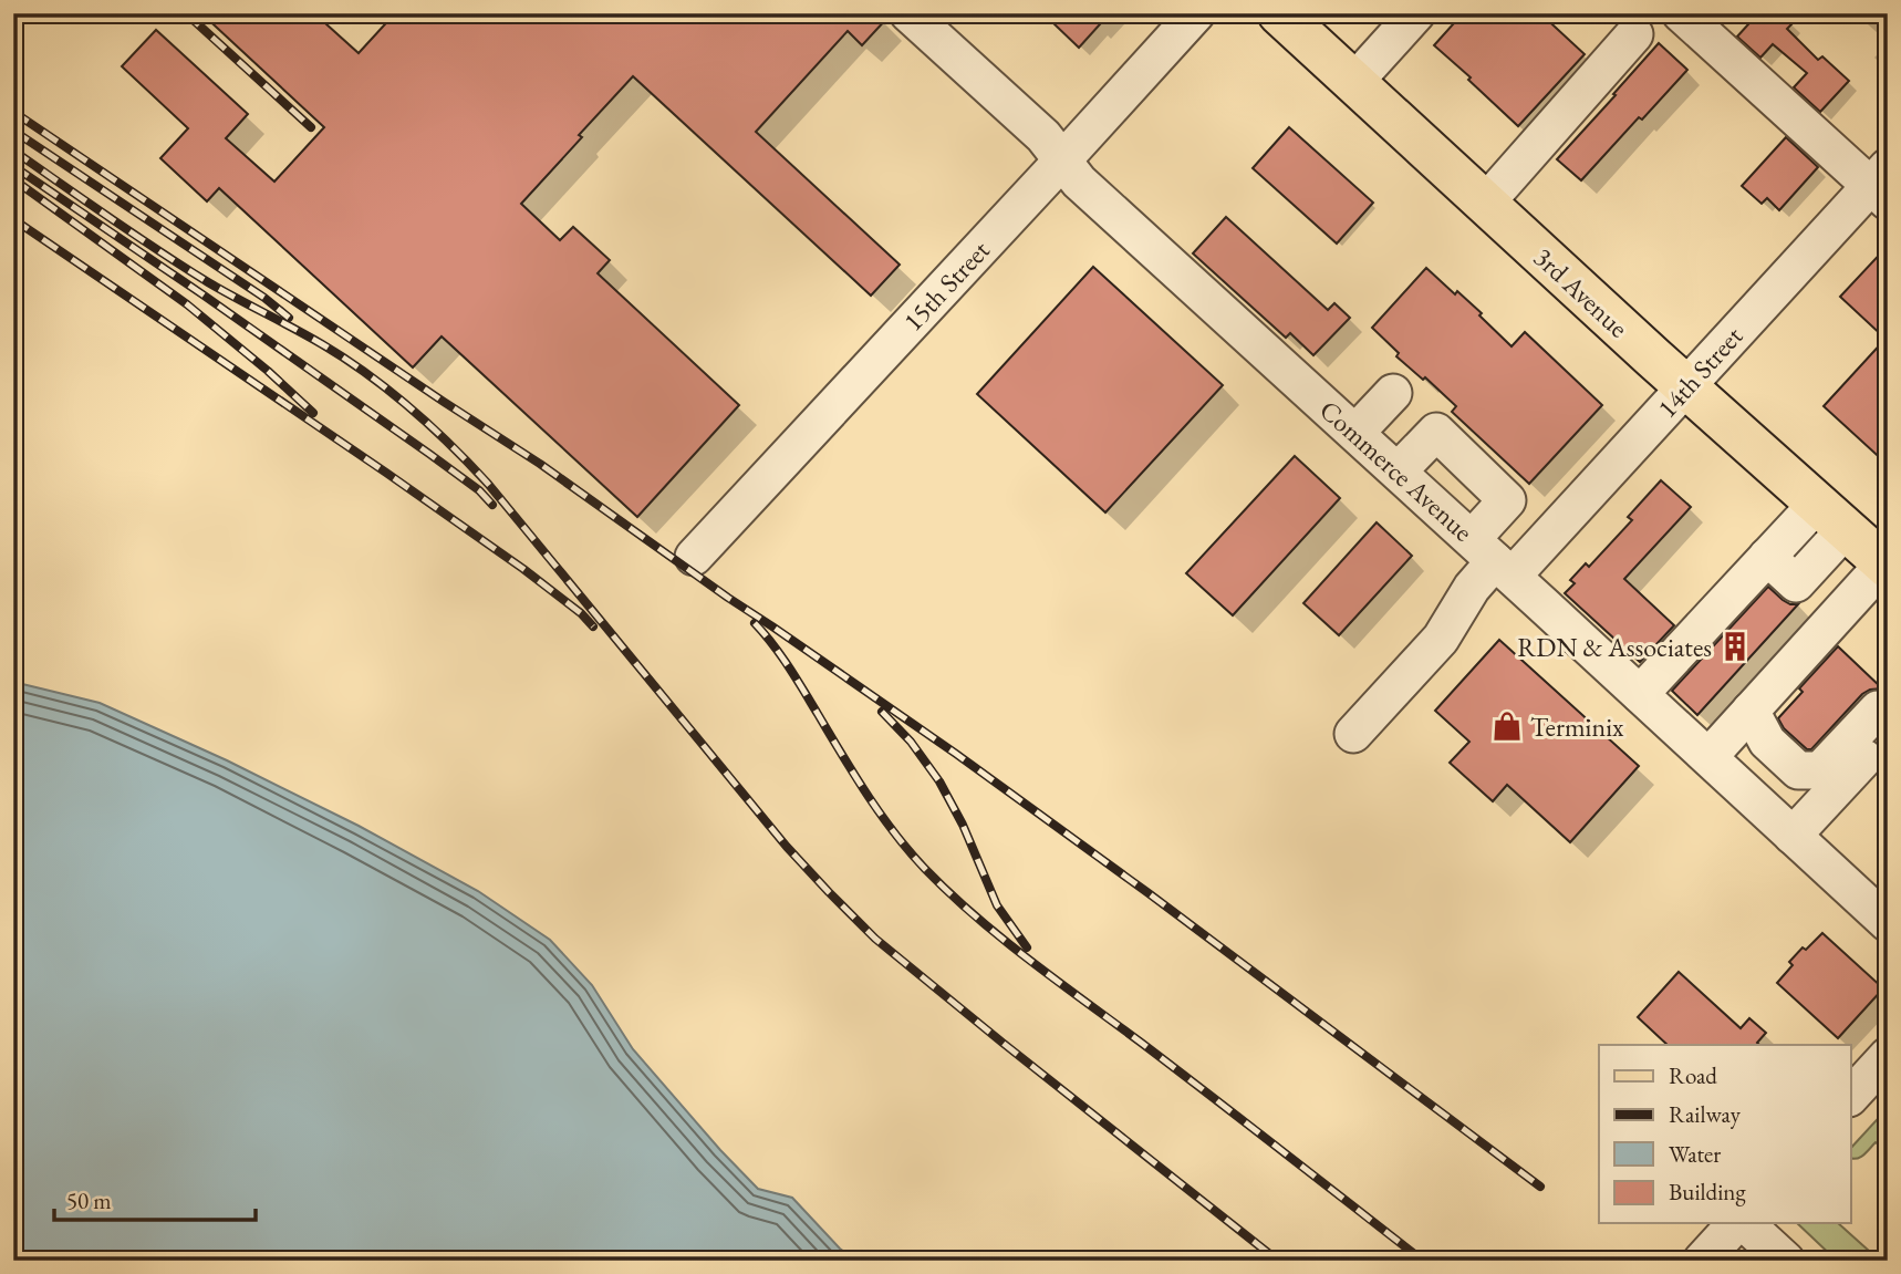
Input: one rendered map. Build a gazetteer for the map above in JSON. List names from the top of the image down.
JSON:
{
  "streets": {
    "main road": ["3rd Avenue"],
    "street": ["15th Street", "14th Street", "Commerce Avenue"]
  },
  "crossings": [
    ["15th Street", "Commerce Avenue"],
    ["3rd Avenue", "14th Street"],
    ["14th Street", "Commerce Avenue"]
  ],
  "places": {
    "building": ["RDN & Associates"],
    "shop": ["Terminix"]
  },
  "legend": [
    "Road",
    "Railway",
    "Water",
    "Building"
  ],
  "scale_bar": "50 m"
}
